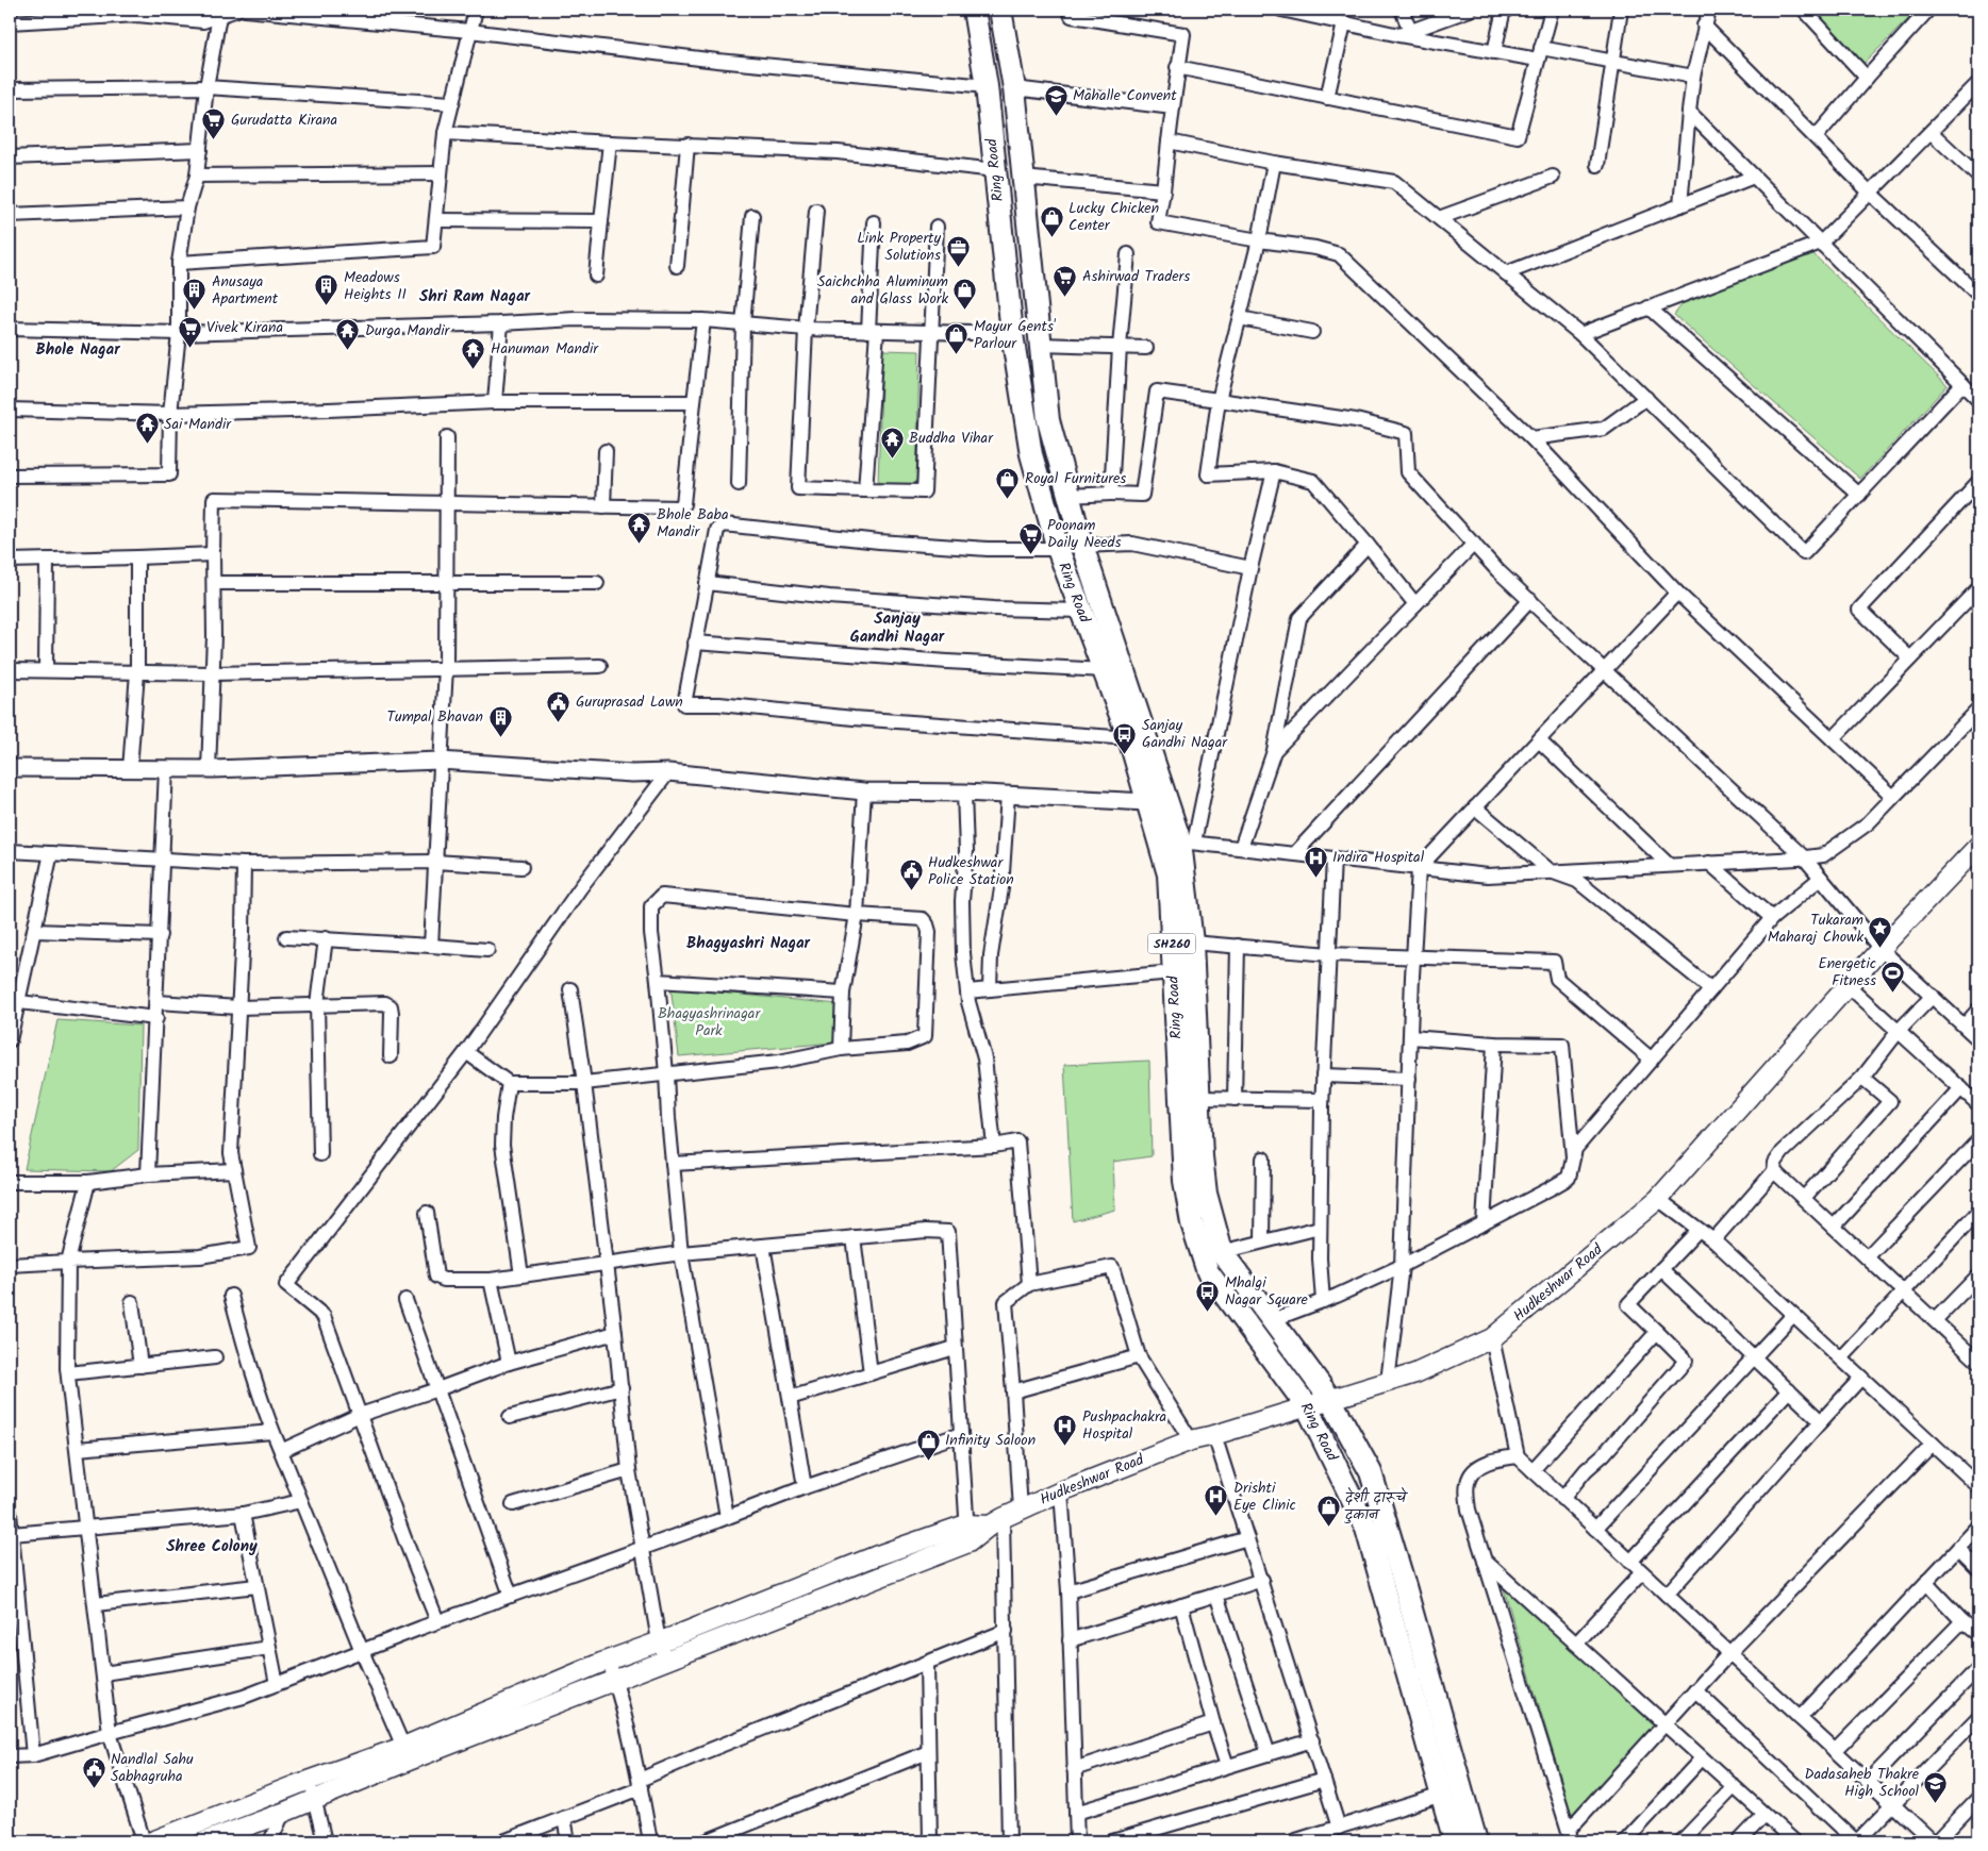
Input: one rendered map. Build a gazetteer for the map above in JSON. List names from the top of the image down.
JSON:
{
  "streets": {
    "highway": ["Ring Road", "SH260"],
    "main road": ["Hudkeshwar Road"]
  },
  "crossings": [
    ["Ring Road", "Hudkeshwar Road"]
  ],
  "districts": [
    "Shri Ram Nagar",
    "Bhole Nagar",
    "Sanjay Gandhi Nagar",
    "Bhagyashri Nagar",
    "Shree Colony"
  ],
  "parks": ["Bhagyashrinagar Park"],
  "places": {
    "school or university": ["Mahalle Convent", "Dadasaheb Thakre High School"],
    "supermarket": [
      "Gurudatta Kirana",
      "Ashirwad Traders",
      "Vivek Kirana",
      "Poonam Daily Needs"
    ],
    "shop": [
      "Lucky Chicken Center",
      "Saichchha Aluminum and Glass Work",
      "Mayur Gents' Parlour",
      "Royal Furnitures",
      "Infinity Saloon",
      "देशी दारूचे दुकान"
    ],
    "office": ["Link Property Solutions"],
    "building": ["Meadows Heights II", "Anusaya Apartment", "Tumpal Bhavan"],
    "temple": [
      "Durga Mandir",
      "Hanuman Mandir",
      "Sai Mandir",
      "Buddha Vihar",
      "Bhole Baba Mandir"
    ],
    "public building": ["Guruprasad Lawn", "Hudkeshwar Police Station", "Nandlal Sahu Sabhagruha"],
    "bus stop": ["Sanjay Gandhi Nagar", "Mhalgi Nagar Square"],
    "hospital": ["Indira Hospital", "Pushpachakra Hospital", "Drishti Eye Clinic"],
    "place": ["Tukaram Maharaj Chowk"],
    "sports": ["Energetic Fitness"]
  }
}
